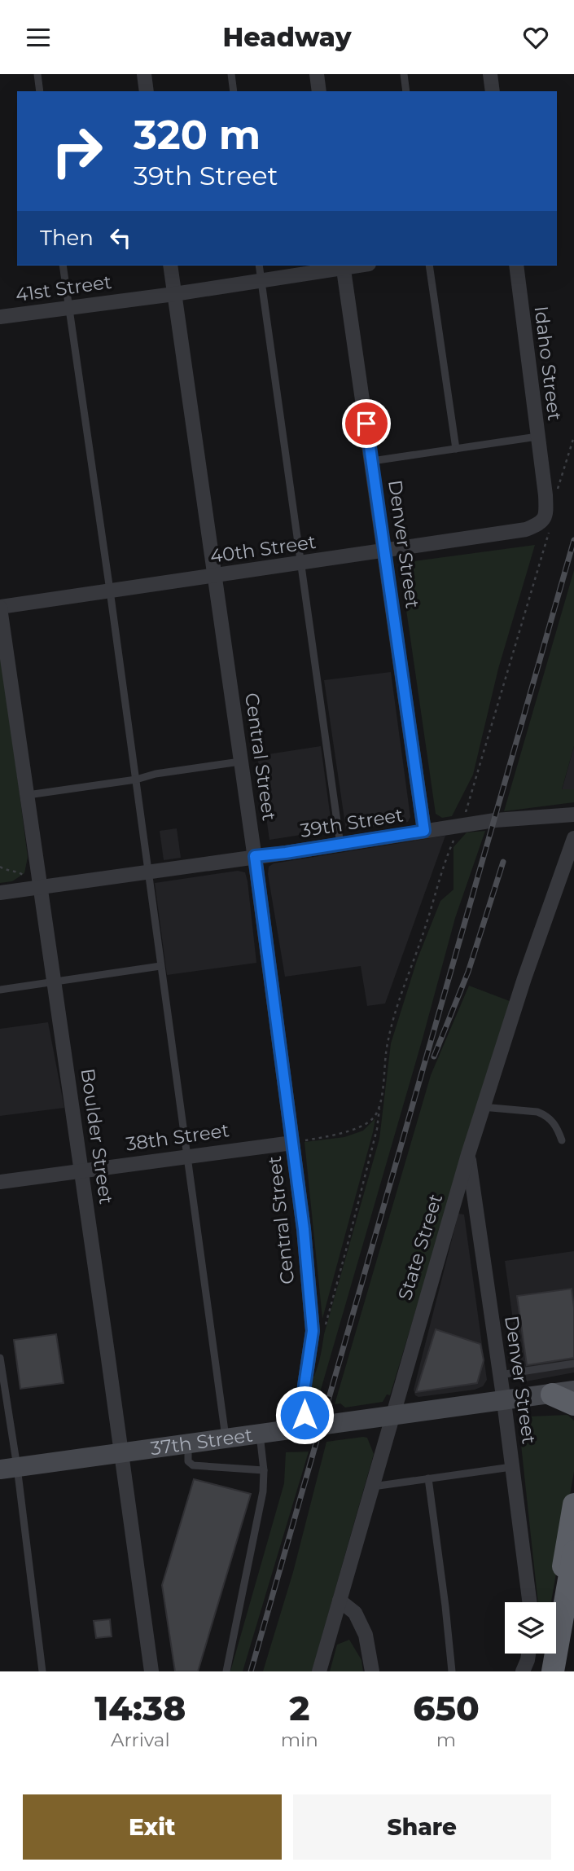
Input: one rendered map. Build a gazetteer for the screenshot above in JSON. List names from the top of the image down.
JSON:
{
  "streets": {
    "main road": ["37th Street"],
    "street": [
      "41st Street",
      "Idaho Street",
      "Denver Street",
      "40th Street",
      "Central Street",
      "39th Street",
      "Boulder Street",
      "38th Street",
      "State Street"
    ]
  },
  "crossings": [
    ["41st Street", "Denver Street"],
    ["41st Street", "Central Street"],
    ["Idaho Street", "40th Street"],
    ["Denver Street", "40th Street"],
    ["Denver Street", "39th Street"],
    ["Denver Street", "State Street"],
    ["Denver Street", "37th Street"],
    ["40th Street", "Central Street"],
    ["40th Street", "Boulder Street"],
    ["Central Street", "39th Street"],
    ["Central Street", "38th Street"],
    ["Central Street", "37th Street"],
    ["39th Street", "Boulder Street"],
    ["Boulder Street", "38th Street"],
    ["Boulder Street", "37th Street"],
    ["State Street", "37th Street"]
  ],
  "page": {
    "header": "Headway",
    "turn": ["320 m", "39th Street"],
    "then": "Then",
    "eta": [
      "14:38",
      "Arrival",
      "2",
      "min",
      "650",
      "m"
    ],
    "buttons": ["Exit", "Share"]
  }
}
